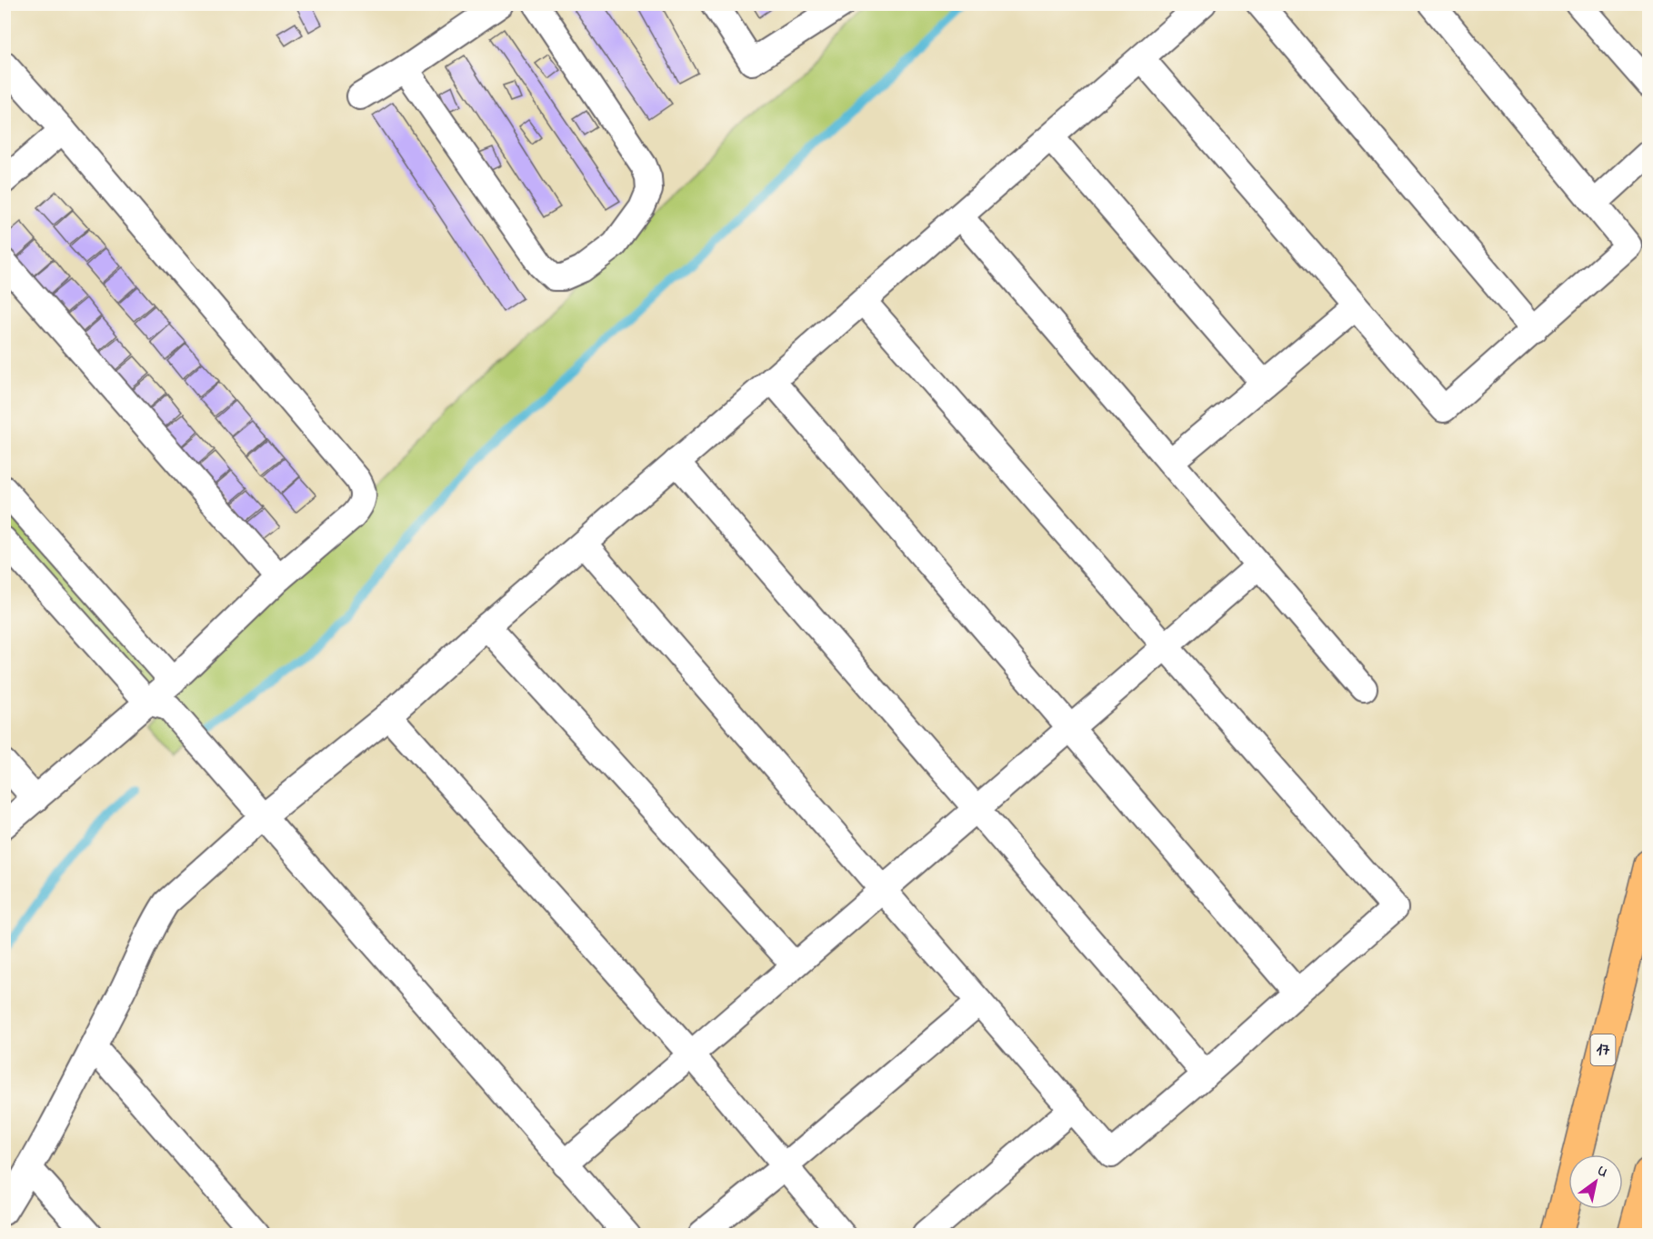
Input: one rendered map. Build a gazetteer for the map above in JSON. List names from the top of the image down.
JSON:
{
  "streets": {
    "highway": ["17"]
  },
  "north": "top right"
}
